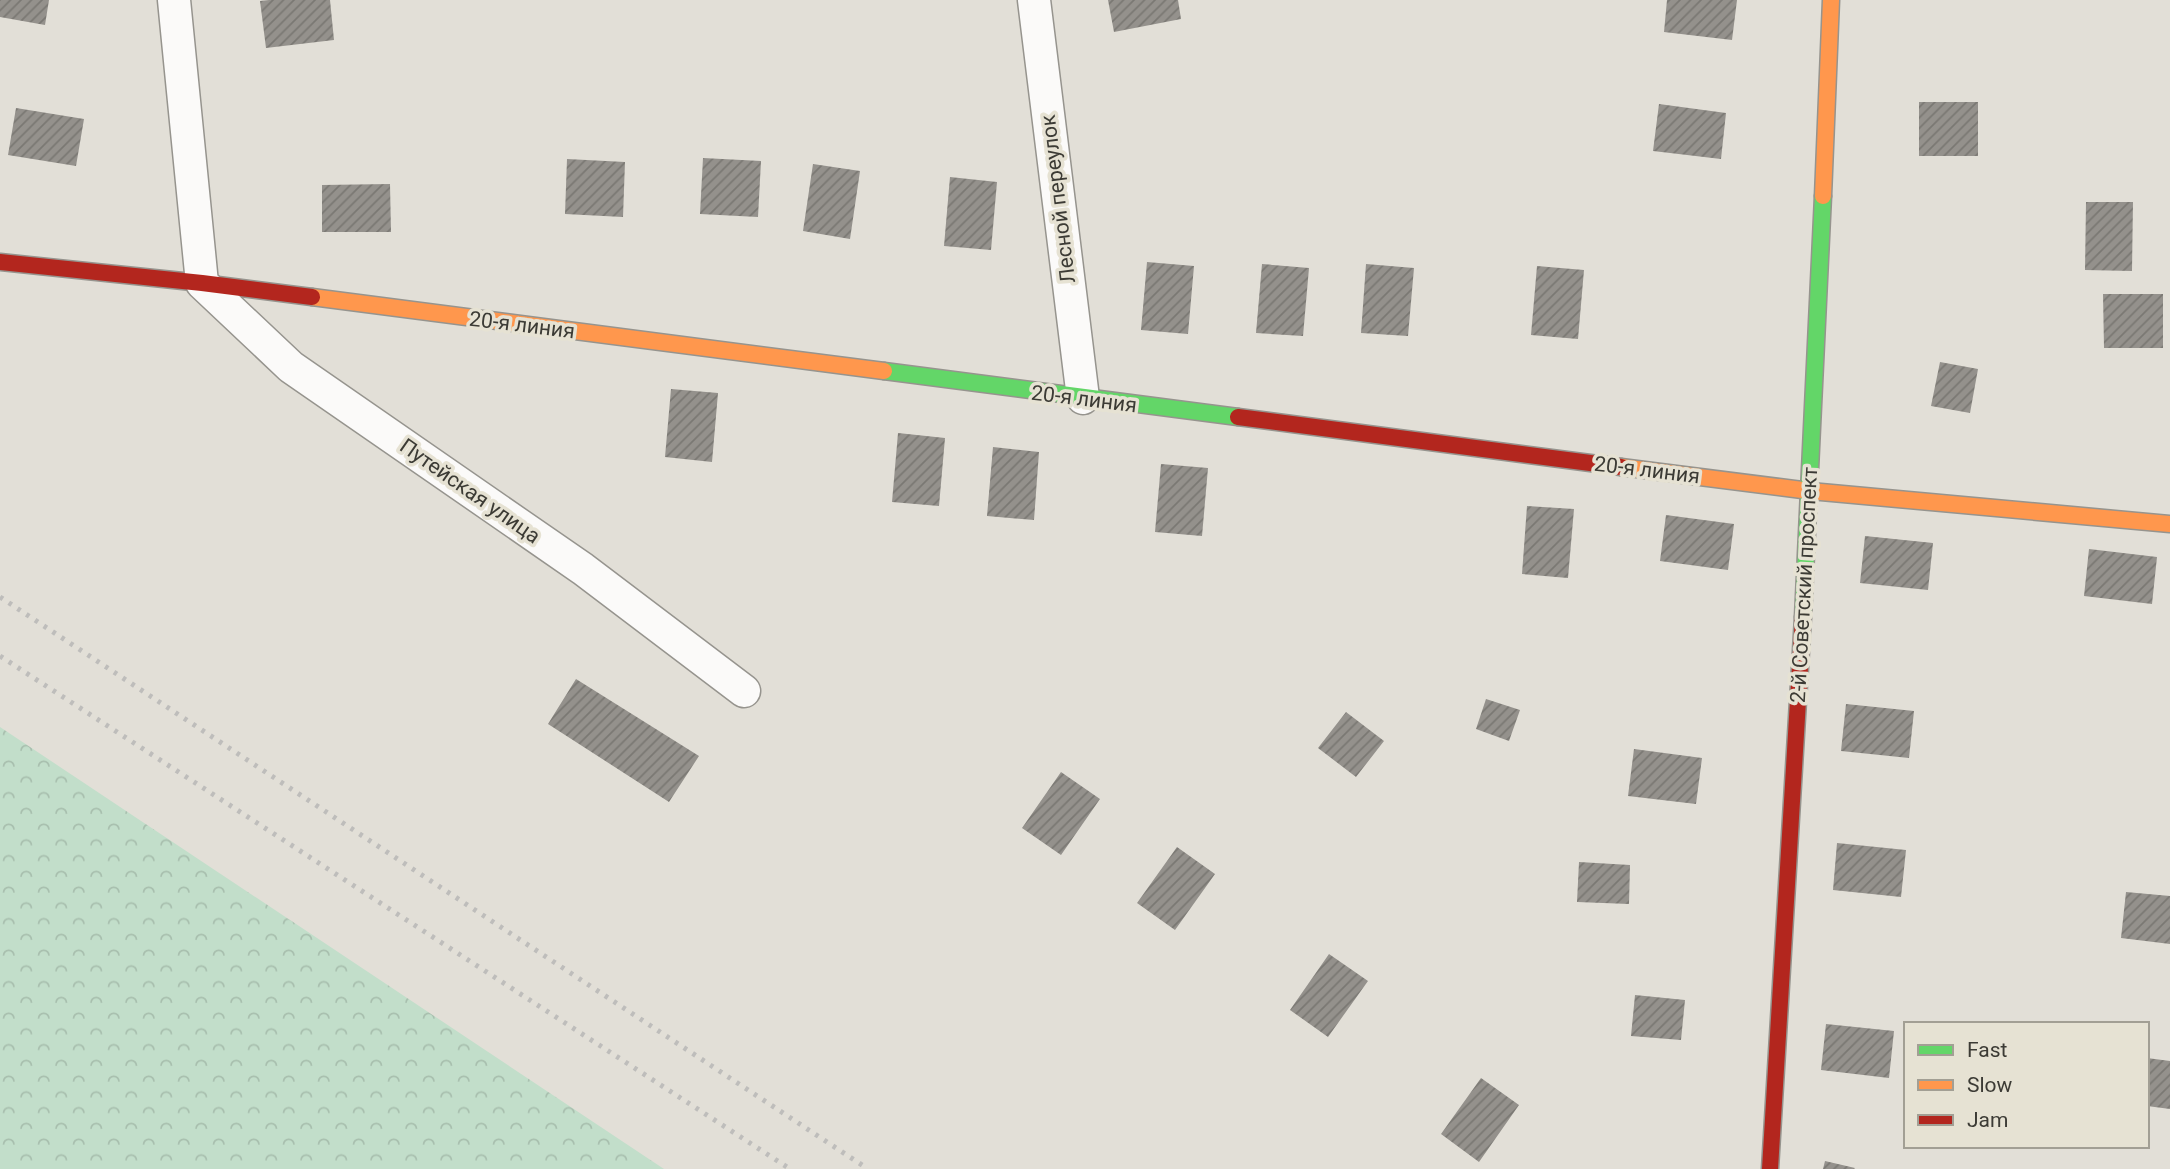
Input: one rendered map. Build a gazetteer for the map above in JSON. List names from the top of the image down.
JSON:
{
  "streets": {
    "street": [
      "Лесной переулок",
      "20-я линия",
      "Путейская улица",
      "2-й Советский проспект"
    ]
  },
  "crossings": [
    ["Лесной переулок", "20-я линия"],
    ["20-я линия", "Путейская улица"],
    ["20-я линия", "2-й Советский проспект"]
  ],
  "legend": ["Fast", "Slow", "Jam"]
}
